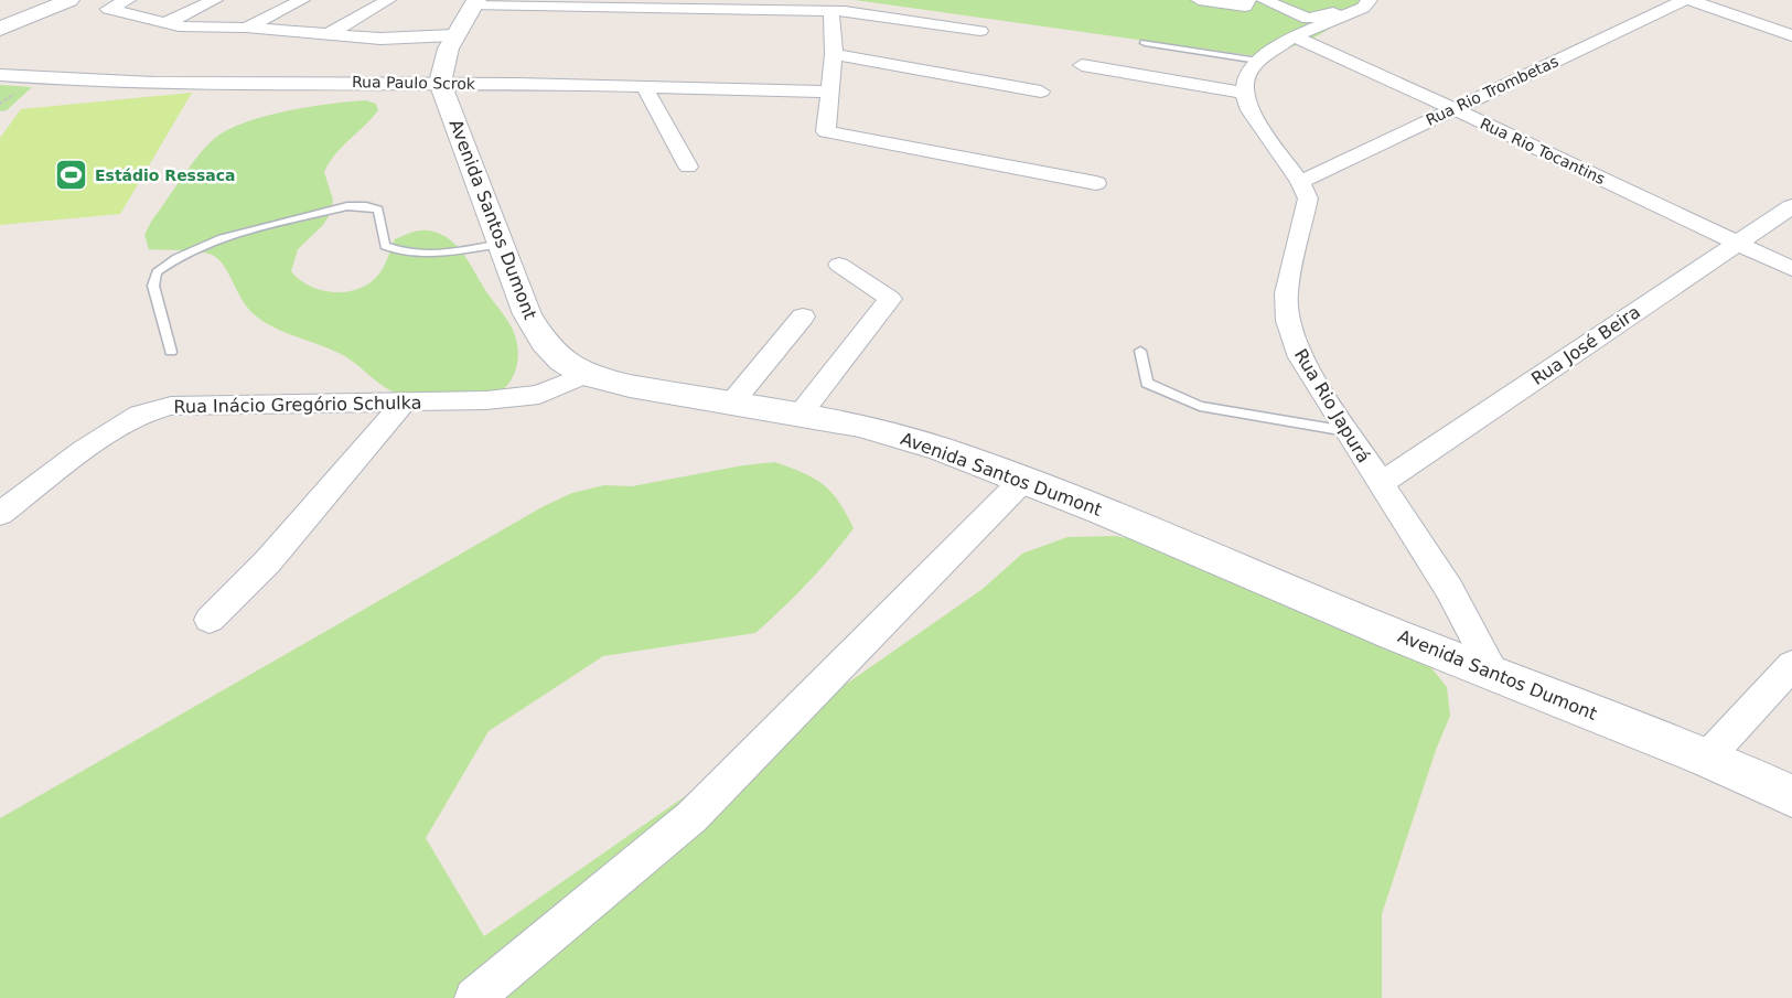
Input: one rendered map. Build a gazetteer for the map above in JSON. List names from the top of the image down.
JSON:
{
  "streets": {
    "street": [
      "Rua Paulo Scrok",
      "Rua Rio Trombetas",
      "Rua Rio Tocantins",
      "Avenida Santos Dumont",
      "Rua José Beira",
      "Rua Inácio Gregório Schulka",
      "Rua Rio Japurá"
    ]
  },
  "crossings": [
    ["Rua Paulo Scrok", "Avenida Santos Dumont"],
    ["Rua Rio Trombetas", "Rua Rio Tocantins"],
    ["Rua Rio Trombetas", "Rua Rio Japurá"],
    ["Rua Rio Tocantins", "Rua José Beira"],
    ["Avenida Santos Dumont", "Rua Inácio Gregório Schulka"],
    ["Avenida Santos Dumont", "Rua Rio Japurá"],
    ["Rua José Beira", "Rua Rio Japurá"]
  ],
  "places": {
    "sports": ["Estádio Ressaca"]
  }
}
